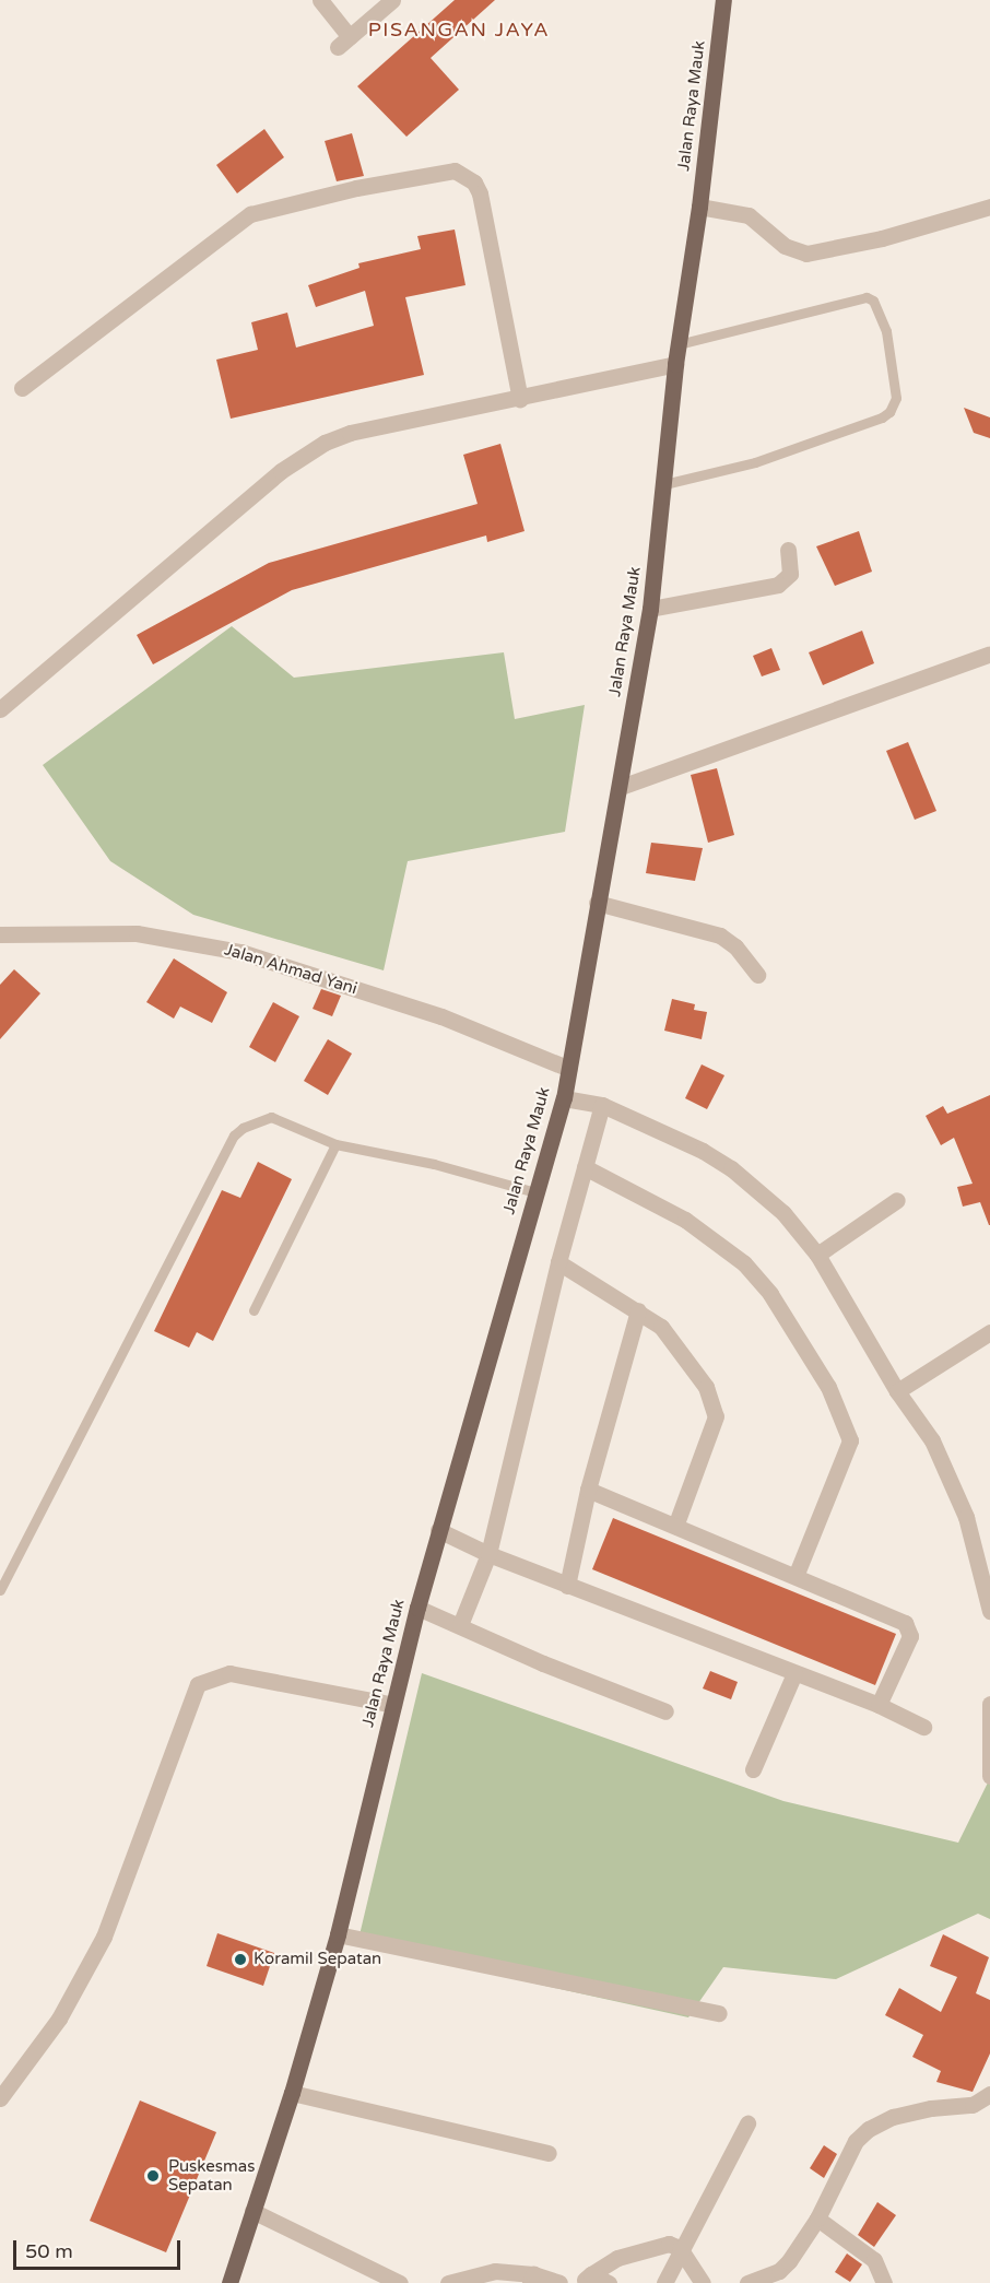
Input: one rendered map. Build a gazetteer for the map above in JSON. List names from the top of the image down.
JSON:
{
  "streets": {
    "main road": ["Jalan Raya Mauk"],
    "street": ["Jalan Ahmad Yani"]
  },
  "crossings": [
    ["Jalan Raya Mauk", "Jalan Ahmad Yani"]
  ],
  "districts": ["PISANGAN JAYA"],
  "places": ["Koramil Sepatan", "Puskesmas Sepatan"],
  "scale_bar": "50 m"
}
